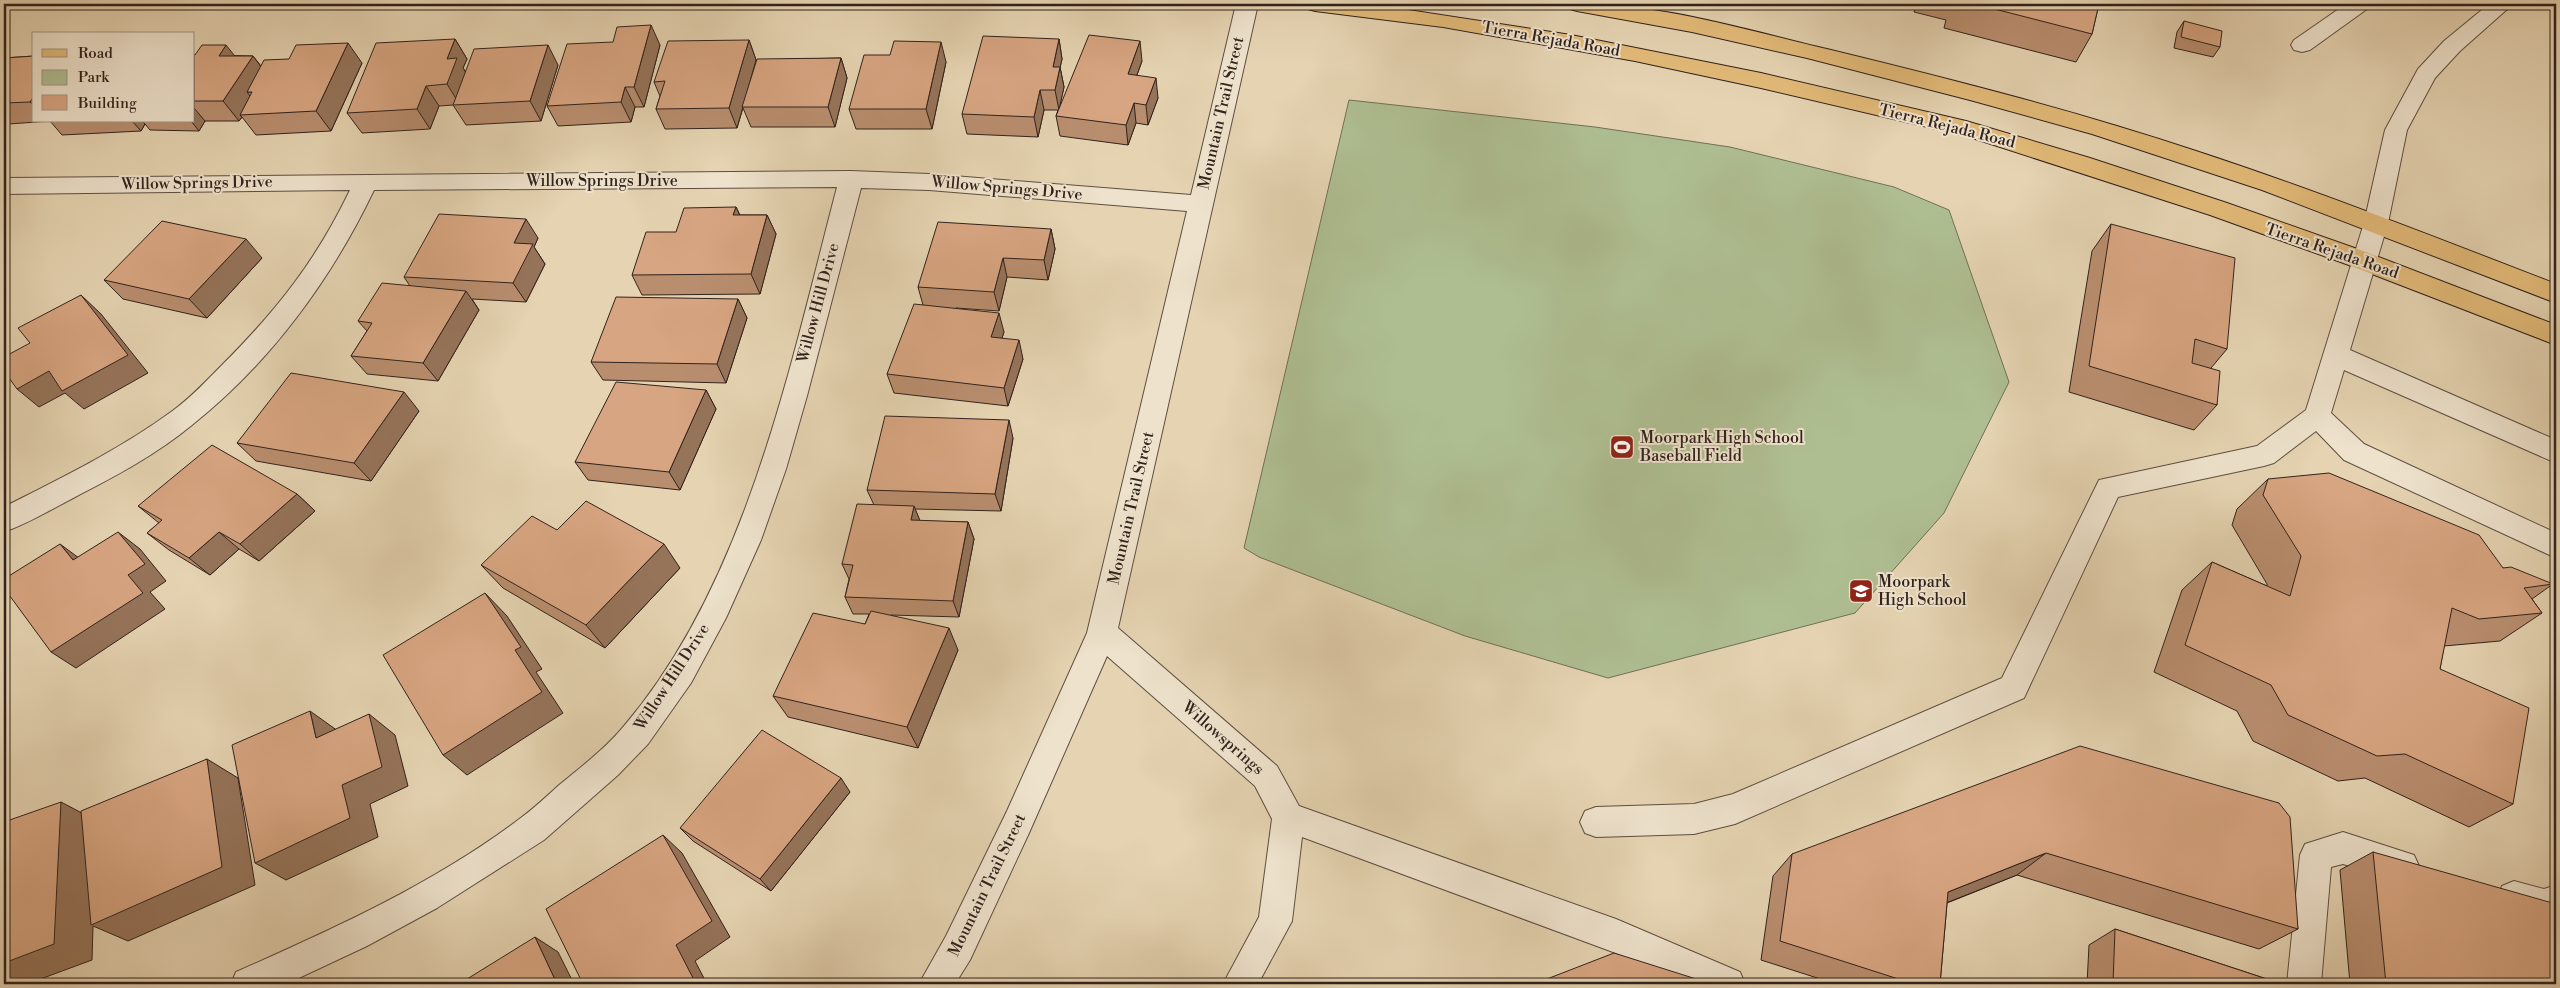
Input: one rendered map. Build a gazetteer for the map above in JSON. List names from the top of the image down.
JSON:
{
  "streets": {
    "main road": ["Tierra Rejada Road"],
    "street": [
      "Mountain Trail Street",
      "Willow Springs Drive",
      "Willow Hill Drive",
      "Willowsprings"
    ]
  },
  "crossings": [
    ["Mountain Trail Street", "Willow Springs Drive"],
    ["Mountain Trail Street", "Willowsprings"],
    ["Willow Springs Drive", "Willow Hill Drive"]
  ],
  "places": {
    "sports": ["Moorpark High School Baseball Field"],
    "school or university": ["Moorpark High School"]
  },
  "legend": ["Road", "Park", "Building"]
}
